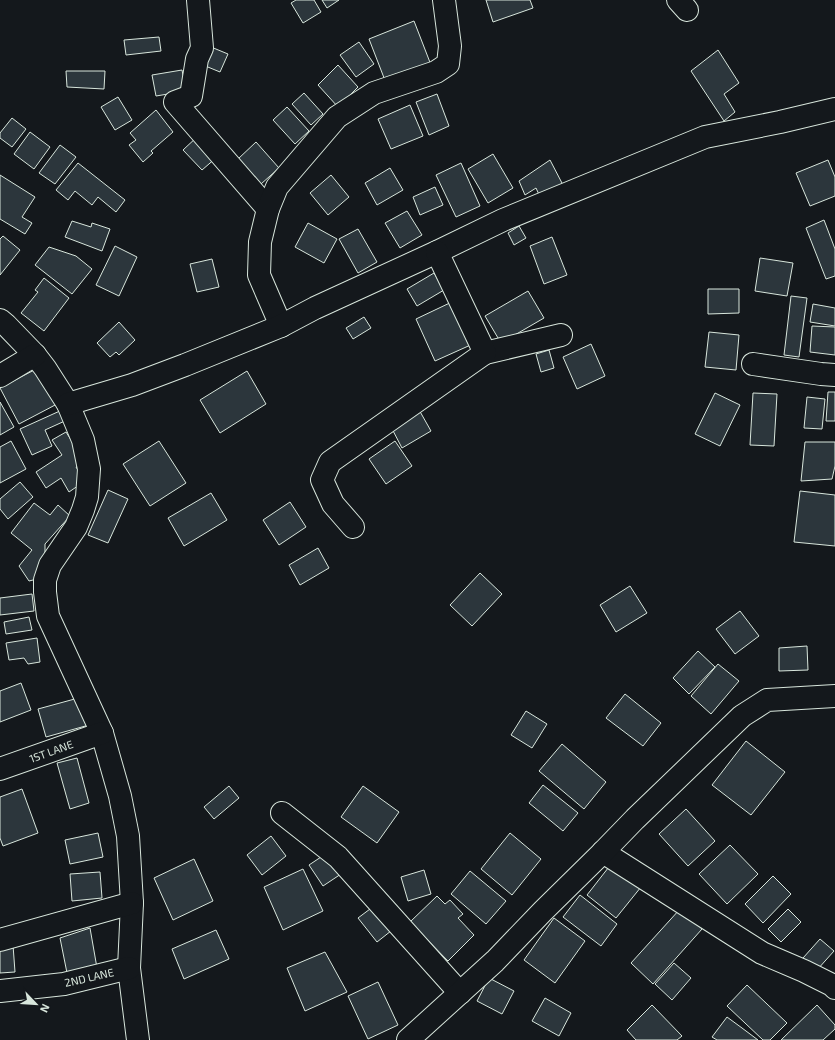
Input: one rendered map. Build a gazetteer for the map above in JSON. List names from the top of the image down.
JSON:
{
  "streets": {
    "street": ["1ST LANE", "2ND LANE"]
  },
  "north": "bottom right"
}
